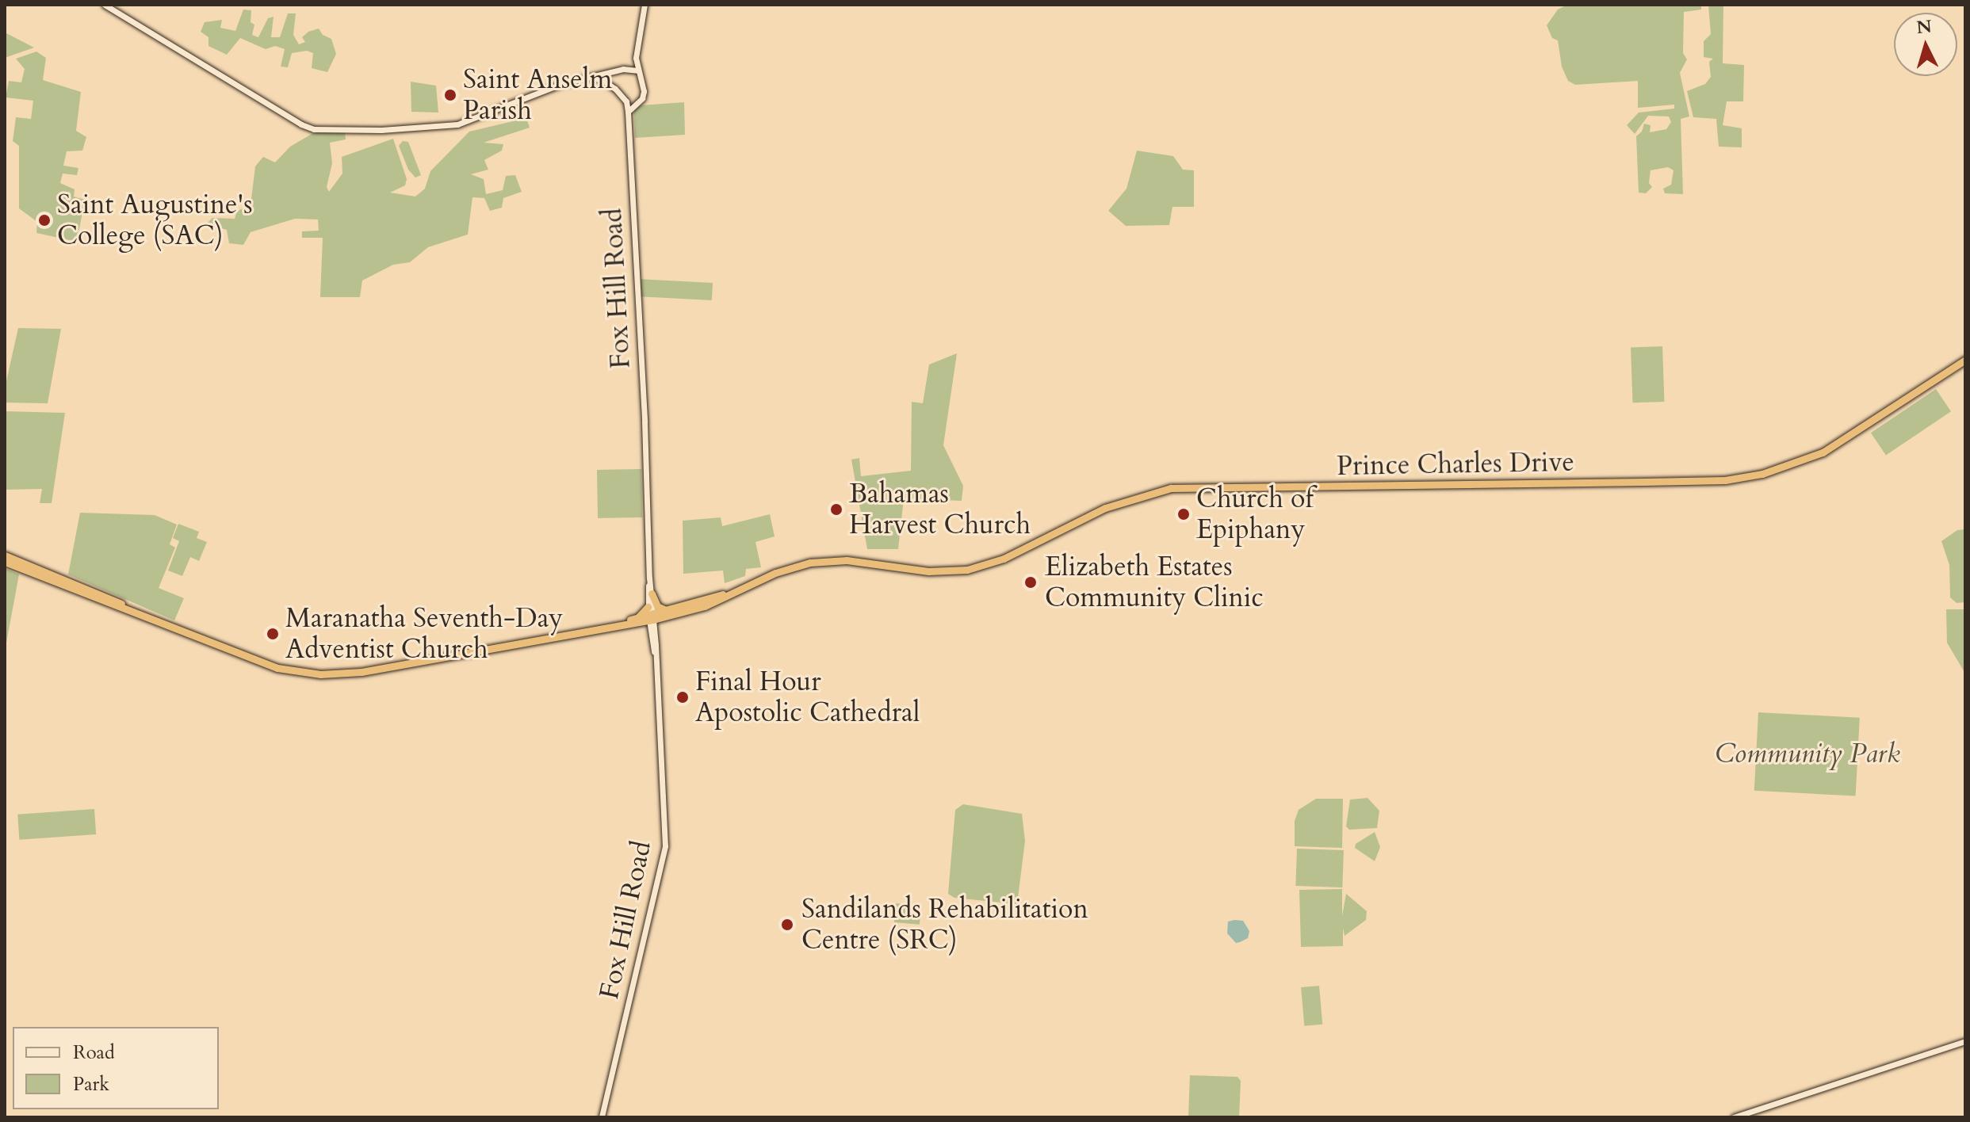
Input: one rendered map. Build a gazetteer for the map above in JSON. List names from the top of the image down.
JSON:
{
  "streets": {
    "highway": ["Prince Charles Drive"],
    "main road": ["Fox Hill Road"]
  },
  "crossings": [
    ["Fox Hill Road", "Prince Charles Drive"]
  ],
  "parks": ["Community Park"],
  "places": [
    "Saint Anselm Parish",
    "Saint Augustine's College (SAC)",
    "Bahamas Harvest Church",
    "Church of Epiphany",
    "Elizabeth Estates Community Clinic",
    "Maranatha Seventh-Day Adventist Church",
    "Final Hour Apostolic Cathedral",
    "Sandilands Rehabilitation Centre (SRC)"
  ],
  "legend": ["Road", "Park"],
  "north": "top"
}
